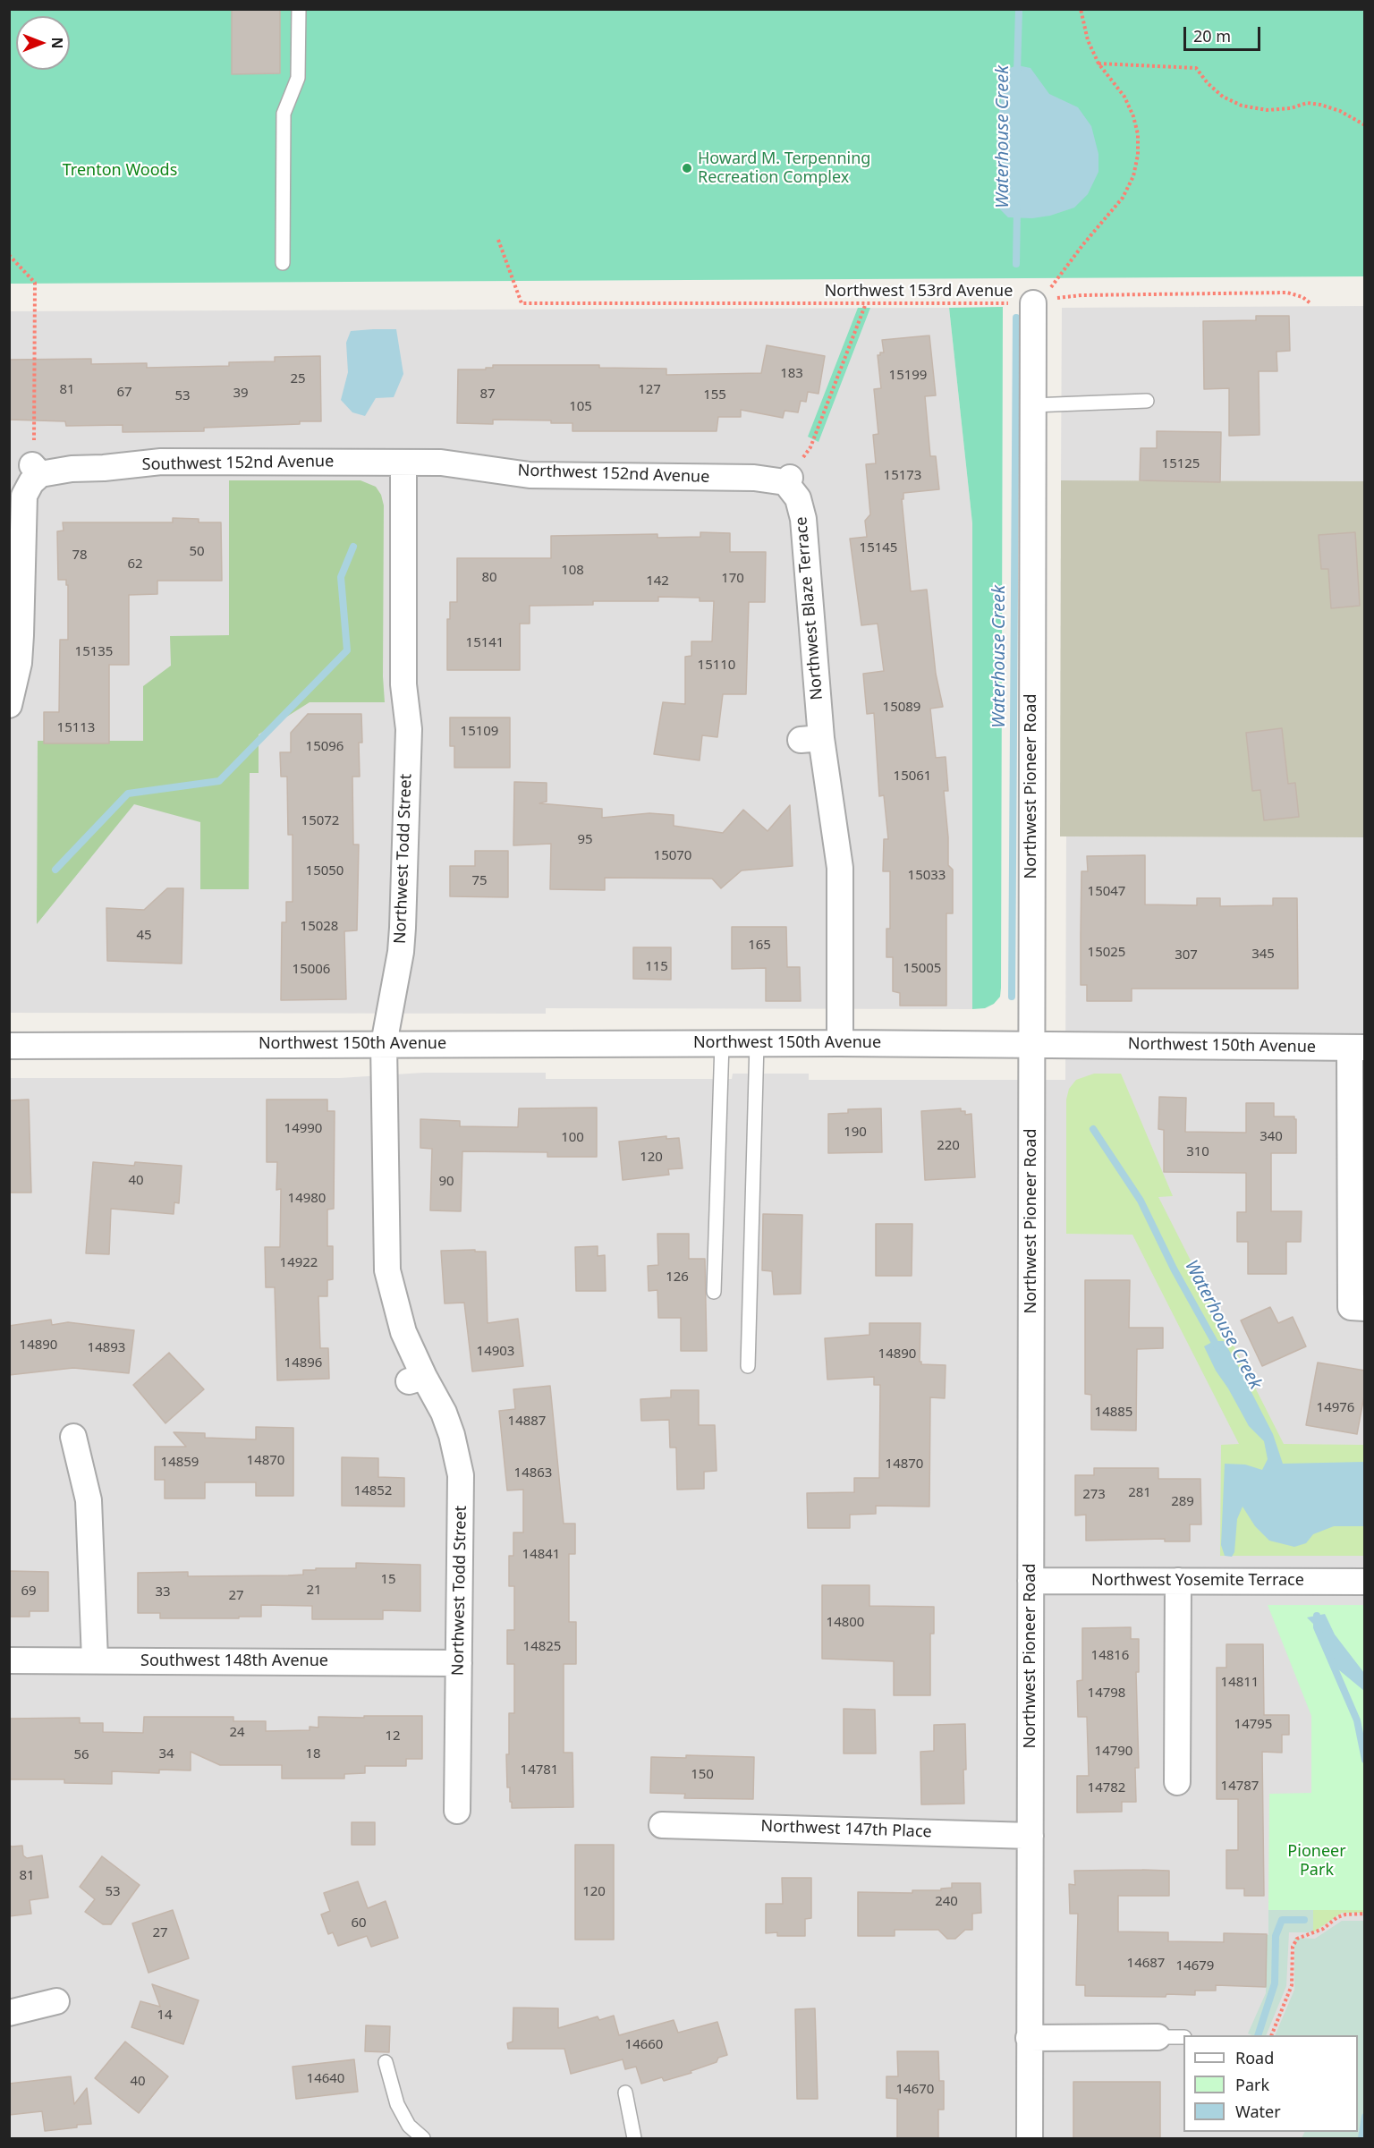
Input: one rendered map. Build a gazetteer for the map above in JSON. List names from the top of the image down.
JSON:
{
  "streets": {
    "street": [
      "Southwest 152nd Avenue",
      "Northwest 152nd Avenue",
      "Northwest Blaze Terrace",
      "Northwest Pioneer Road",
      "Northwest Todd Street",
      "Northwest 150th Avenue",
      "Northwest Yosemite Terrace",
      "Southwest 148th Avenue",
      "Northwest 147th Place"
    ],
    "path": ["Northwest 153rd Avenue"]
  },
  "crossings": [
    ["Northwest 153rd Avenue", "Northwest Pioneer Road"],
    ["Southwest 152nd Avenue", "Northwest 152nd Avenue"],
    ["Southwest 152nd Avenue", "Northwest Todd Street"],
    ["Northwest 152nd Avenue", "Northwest Blaze Terrace"],
    ["Northwest 152nd Avenue", "Northwest Todd Street"],
    ["Northwest Blaze Terrace", "Northwest 150th Avenue"],
    ["Northwest Pioneer Road", "Northwest 150th Avenue"],
    ["Northwest Pioneer Road", "Northwest Yosemite Terrace"],
    ["Northwest Pioneer Road", "Northwest 147th Place"],
    ["Northwest Todd Street", "Northwest 150th Avenue"],
    ["Northwest Todd Street", "Southwest 148th Avenue"]
  ],
  "water": ["Waterhouse Creek"],
  "parks": ["Trenton Woods", "Pioneer Park"],
  "places": ["Howard M. Terpenning Recreation Complex"],
  "house_numbers": [
    "183",
    "15199",
    "25",
    "81",
    "127",
    "67",
    "39",
    "87",
    "155",
    "53",
    "105",
    "15125",
    "15173",
    "15145",
    "50",
    "78",
    "62",
    "108",
    "80",
    "170",
    "142",
    "15141",
    "15135",
    "15110",
    "15089",
    "15113",
    "15109",
    "15096",
    "15061",
    "15072",
    "95",
    "15070",
    "15050",
    "15033",
    "75",
    "15047",
    "15028",
    "45",
    "165",
    "15025",
    "345",
    "307",
    "115",
    "15005",
    "15006",
    "14990",
    "190",
    "340",
    "100",
    "220",
    "310",
    "120",
    "40",
    "90",
    "14980",
    "14922",
    "126",
    "14890",
    "14893",
    "14903",
    "14890",
    "14896",
    "14976",
    "14885",
    "14887",
    "14870",
    "14859",
    "14870",
    "14863",
    "14852",
    "281",
    "273",
    "289",
    "14841",
    "15",
    "21",
    "69",
    "33",
    "27",
    "14800",
    "14825",
    "14816",
    "14811",
    "14798",
    "14795",
    "24",
    "12",
    "14790",
    "34",
    "18",
    "56",
    "14781",
    "150",
    "14787",
    "14782",
    "81",
    "53",
    "120",
    "240",
    "60",
    "27",
    "14687",
    "14679",
    "14",
    "14660",
    "14640",
    "40",
    "14670"
  ],
  "legend": ["Road", "Park", "Water"],
  "scale_bar": "20 m",
  "north": "right"
}
